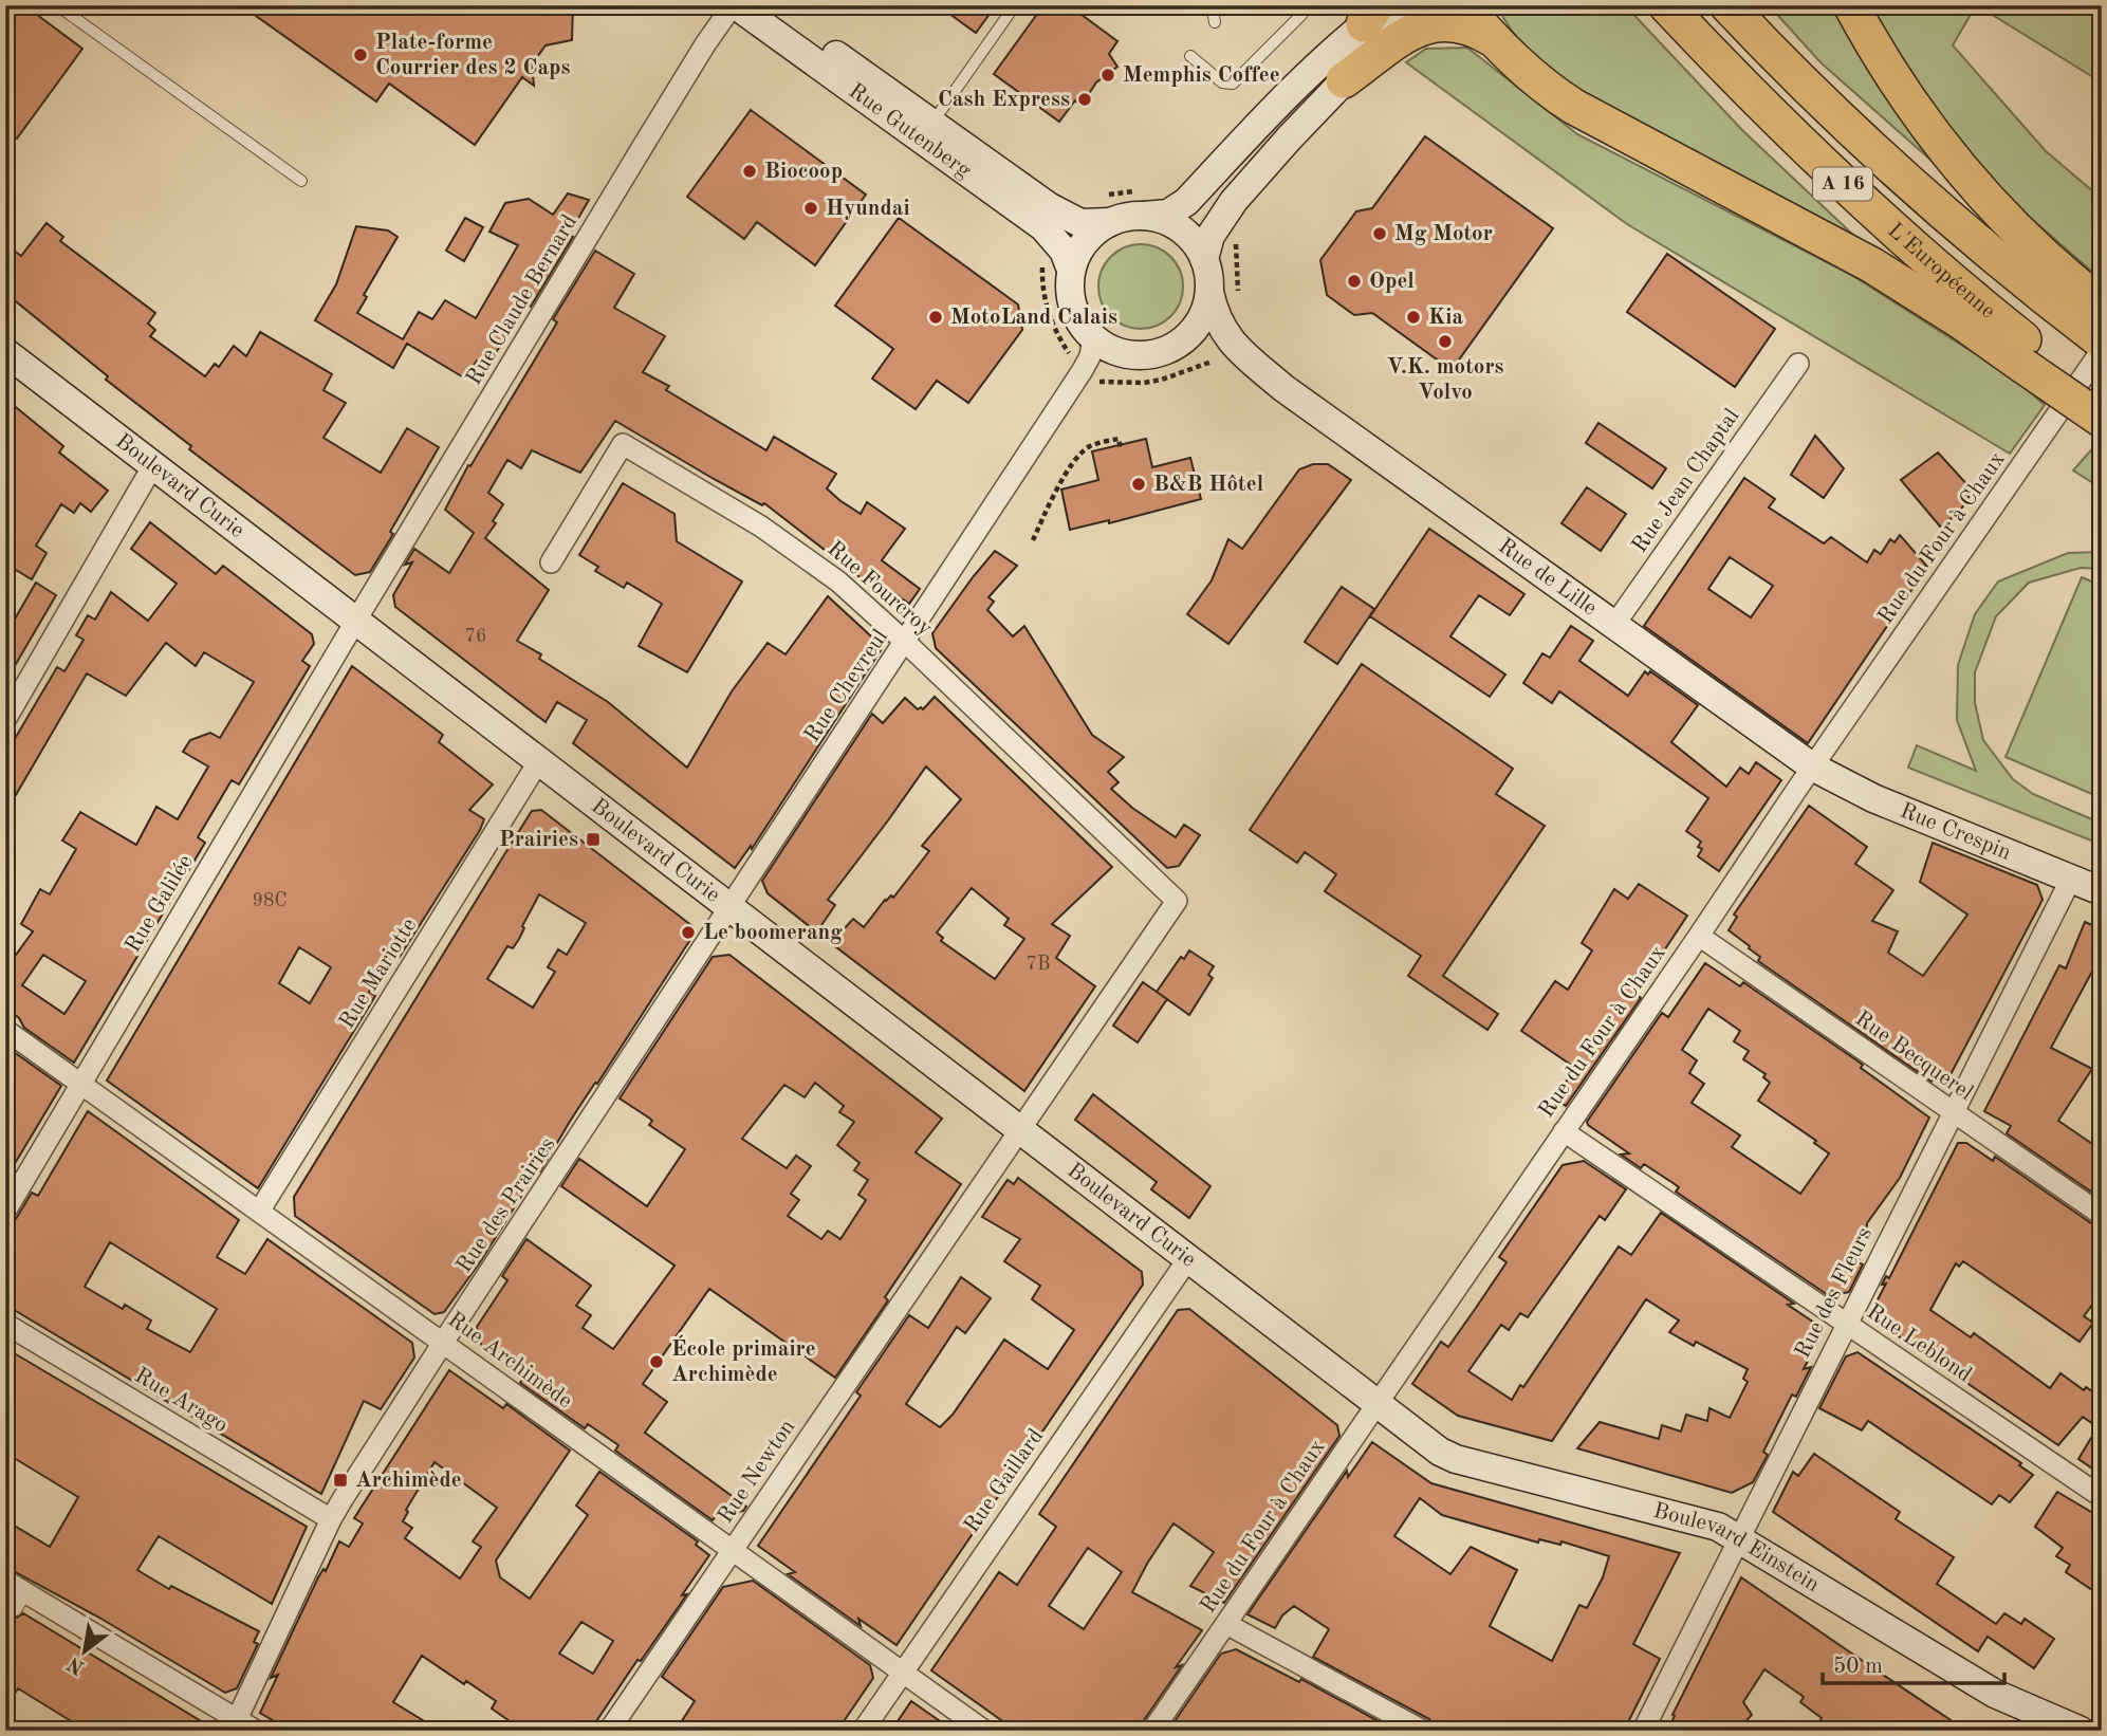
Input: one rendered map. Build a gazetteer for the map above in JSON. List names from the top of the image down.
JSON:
{
  "streets": {
    "highway": ["A 16", "L'Européenne"],
    "street": [
      "Rue Gutenberg",
      "Rue Claude Bernard",
      "Rue Jean Chaptal",
      "Boulevard Curie",
      "Rue du Four à Chaux",
      "Rue de Lille",
      "Rue Fourcroy",
      "Rue Chevreul",
      "Rue Crespin",
      "Rue Galilée",
      "Rue Mariotte",
      "Rue Becquerel",
      "Rue des Prairies",
      "Rue des Fleurs",
      "Rue Leblond",
      "Rue Archimède",
      "Rue Arago",
      "Rue Newton",
      "Rue Gaillard",
      "Boulevard Einstein"
    ]
  },
  "crossings": [
    ["Rue Gutenberg", "Rue Claude Bernard"],
    ["Rue Gutenberg", "Rue de Lille"],
    ["Rue Gutenberg", "Rue Chevreul"],
    ["L'Européenne", "Rue du Four à Chaux"],
    ["Rue Claude Bernard", "Boulevard Curie"],
    ["Rue Claude Bernard", "Rue Galilée"],
    ["Rue Jean Chaptal", "Rue de Lille"],
    ["Boulevard Curie", "Rue du Four à Chaux"],
    ["Boulevard Curie", "Rue Chevreul"],
    ["Boulevard Curie", "Rue Galilée"],
    ["Boulevard Curie", "Rue Mariotte"],
    ["Boulevard Curie", "Rue des Prairies"],
    ["Boulevard Curie", "Rue Newton"],
    ["Boulevard Curie", "Rue Gaillard"],
    ["Boulevard Curie", "Boulevard Einstein"],
    ["Rue du Four à Chaux", "Rue de Lille"],
    ["Rue du Four à Chaux", "Rue Crespin"],
    ["Rue du Four à Chaux", "Rue Becquerel"],
    ["Rue du Four à Chaux", "Rue Leblond"],
    ["Rue du Four à Chaux", "Boulevard Einstein"],
    ["Rue de Lille", "Rue Chevreul"],
    ["Rue de Lille", "Rue Crespin"],
    ["Rue Fourcroy", "Rue Chevreul"],
    ["Rue Fourcroy", "Rue Newton"],
    ["Rue Chevreul", "Rue des Prairies"],
    ["Rue Crespin", "Rue des Fleurs"],
    ["Rue Galilée", "Rue Archimède"],
    ["Rue Mariotte", "Rue Archimède"],
    ["Rue Becquerel", "Rue des Fleurs"],
    ["Rue des Prairies", "Rue Archimède"],
    ["Rue des Prairies", "Rue Arago"],
    ["Rue des Fleurs", "Rue Leblond"],
    ["Rue des Fleurs", "Boulevard Einstein"],
    ["Rue Archimède", "Rue Newton"],
    ["Rue Archimède", "Rue Gaillard"]
  ],
  "places": {
    "other": [
      "Plate-forme Courrier des 2 Caps",
      "Memphis Coffee",
      "Cash Express",
      "Biocoop",
      "Hyundai",
      "Mg Motor",
      "Opel",
      "MotoLand Calais",
      "Kia",
      "V.K. motors Volvo",
      "B&B Hôtel",
      "Le boomerang",
      "École primaire Archimède"
    ],
    "transit": ["Prairies", "Archimède"]
  },
  "house_numbers": ["76", "98C", "7B"],
  "scale_bar": "50 m",
  "north": "bottom left"
}
